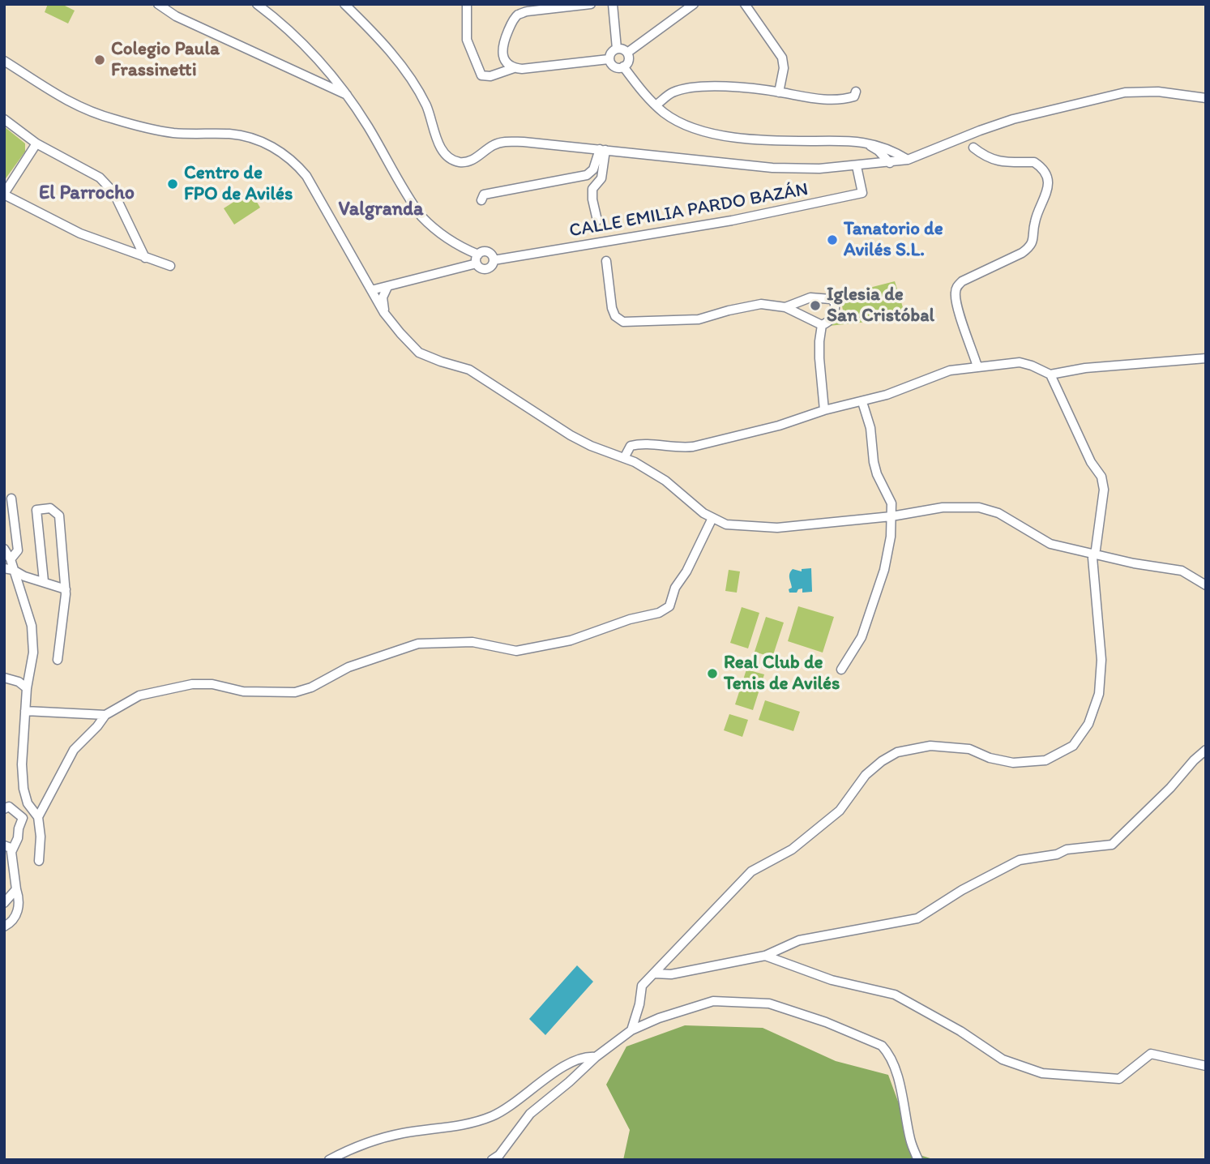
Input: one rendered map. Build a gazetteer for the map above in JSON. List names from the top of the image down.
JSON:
{
  "streets": {
    "street": ["CALLE EMILIA PARDO BAZÁN"]
  },
  "districts": ["El Parrocho", "Valgranda"],
  "places": [
    "Colegio Paula Frassinetti",
    "Centro de FPO de Avilés",
    "Tanatorio de Avilés S.L.",
    "Iglesia de San Cristóbal",
    "Real Club de Tenis de Avilés"
  ]
}
